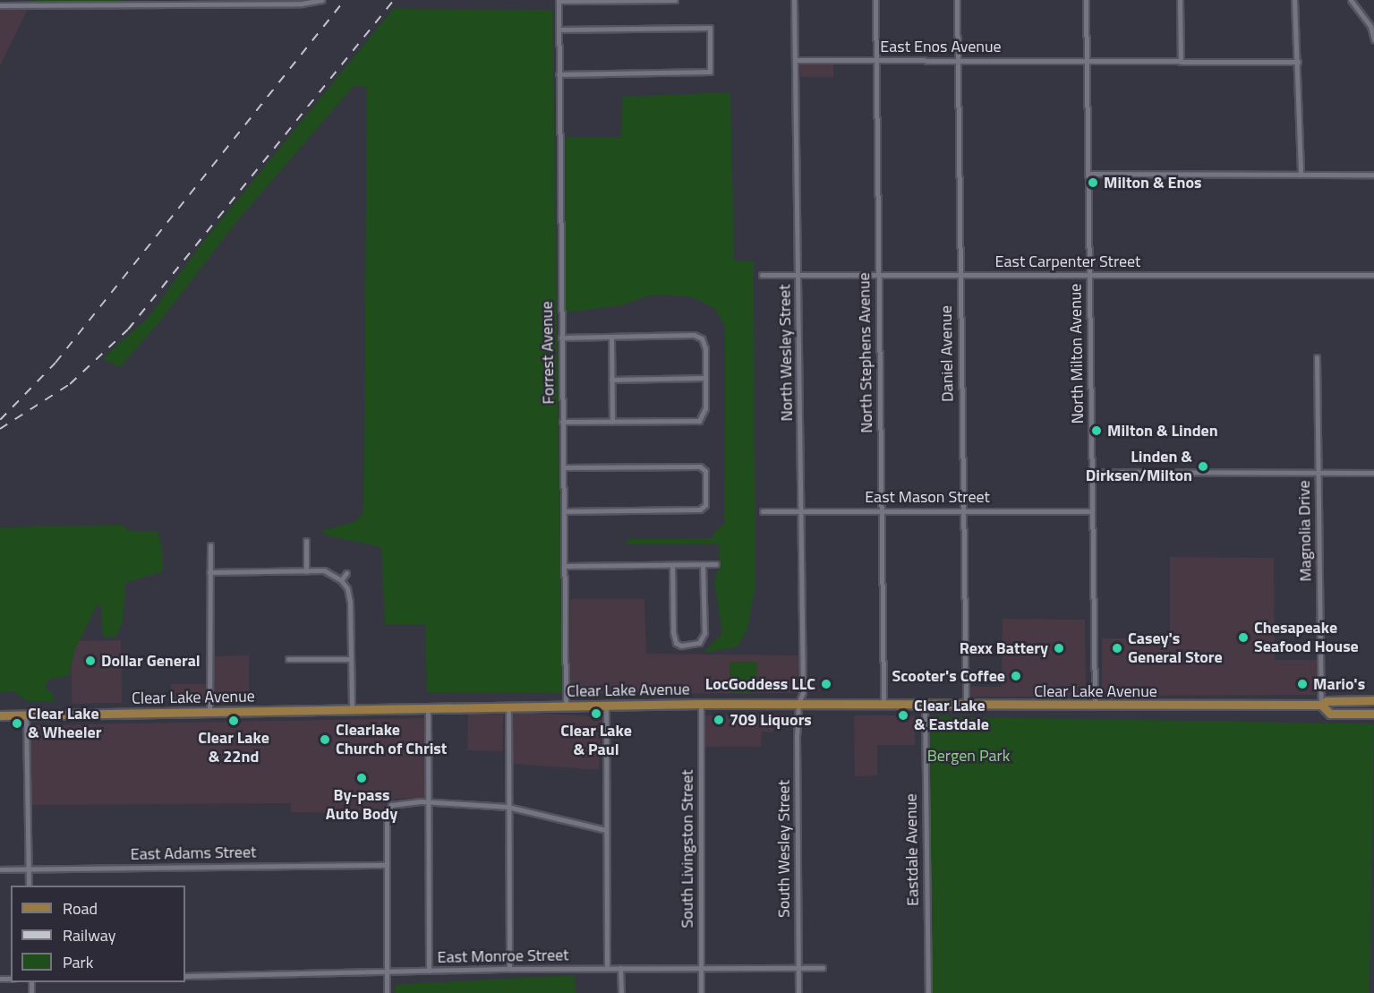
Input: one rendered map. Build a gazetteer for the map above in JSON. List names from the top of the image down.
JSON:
{
  "streets": {
    "main road": ["Clear Lake Avenue"],
    "street": [
      "East Enos Avenue",
      "East Carpenter Street",
      "Forrest Avenue",
      "North Wesley Street",
      "North Stephens Avenue",
      "Daniel Avenue",
      "North Milton Avenue",
      "East Mason Street",
      "Magnolia Drive",
      "South Livingston Street",
      "South Wesley Street",
      "Eastdale Avenue",
      "East Adams Street",
      "East Monroe Street"
    ]
  },
  "crossings": [
    ["East Enos Avenue", "North Wesley Street"],
    ["East Enos Avenue", "North Stephens Avenue"],
    ["East Enos Avenue", "Daniel Avenue"],
    ["East Enos Avenue", "North Milton Avenue"],
    ["East Carpenter Street", "North Wesley Street"],
    ["East Carpenter Street", "North Stephens Avenue"],
    ["East Carpenter Street", "Daniel Avenue"],
    ["East Carpenter Street", "North Milton Avenue"],
    ["Forrest Avenue", "Clear Lake Avenue"],
    ["North Wesley Street", "East Mason Street"],
    ["North Wesley Street", "Clear Lake Avenue"],
    ["North Wesley Street", "South Wesley Street"],
    ["North Stephens Avenue", "East Mason Street"],
    ["North Stephens Avenue", "Clear Lake Avenue"],
    ["Daniel Avenue", "East Mason Street"],
    ["Daniel Avenue", "Clear Lake Avenue"],
    ["North Milton Avenue", "East Mason Street"],
    ["North Milton Avenue", "Clear Lake Avenue"],
    ["Magnolia Drive", "Clear Lake Avenue"],
    ["Clear Lake Avenue", "South Livingston Street"],
    ["Clear Lake Avenue", "South Wesley Street"],
    ["Clear Lake Avenue", "Eastdale Avenue"],
    ["South Livingston Street", "East Monroe Street"],
    ["South Wesley Street", "East Monroe Street"]
  ],
  "parks": ["Bergen Park"],
  "places": [
    "Milton & Enos",
    "Milton & Linden",
    "Linden & Dirksen/Milton",
    "Chesapeake Seafood House",
    "Rexx Battery",
    "Casey's General Store",
    "Dollar General",
    "Scooter's Coffee",
    "LocGoddess LLC",
    "Mario's",
    "Clear Lake & Paul",
    "Clear Lake & Eastdale",
    "709 Liquors",
    "Clear Lake & 22nd",
    "Clear Lake & Wheeler",
    "Clearlake Church of Christ",
    "By-pass Auto Body"
  ],
  "legend": ["Road", "Railway", "Park"]
}
